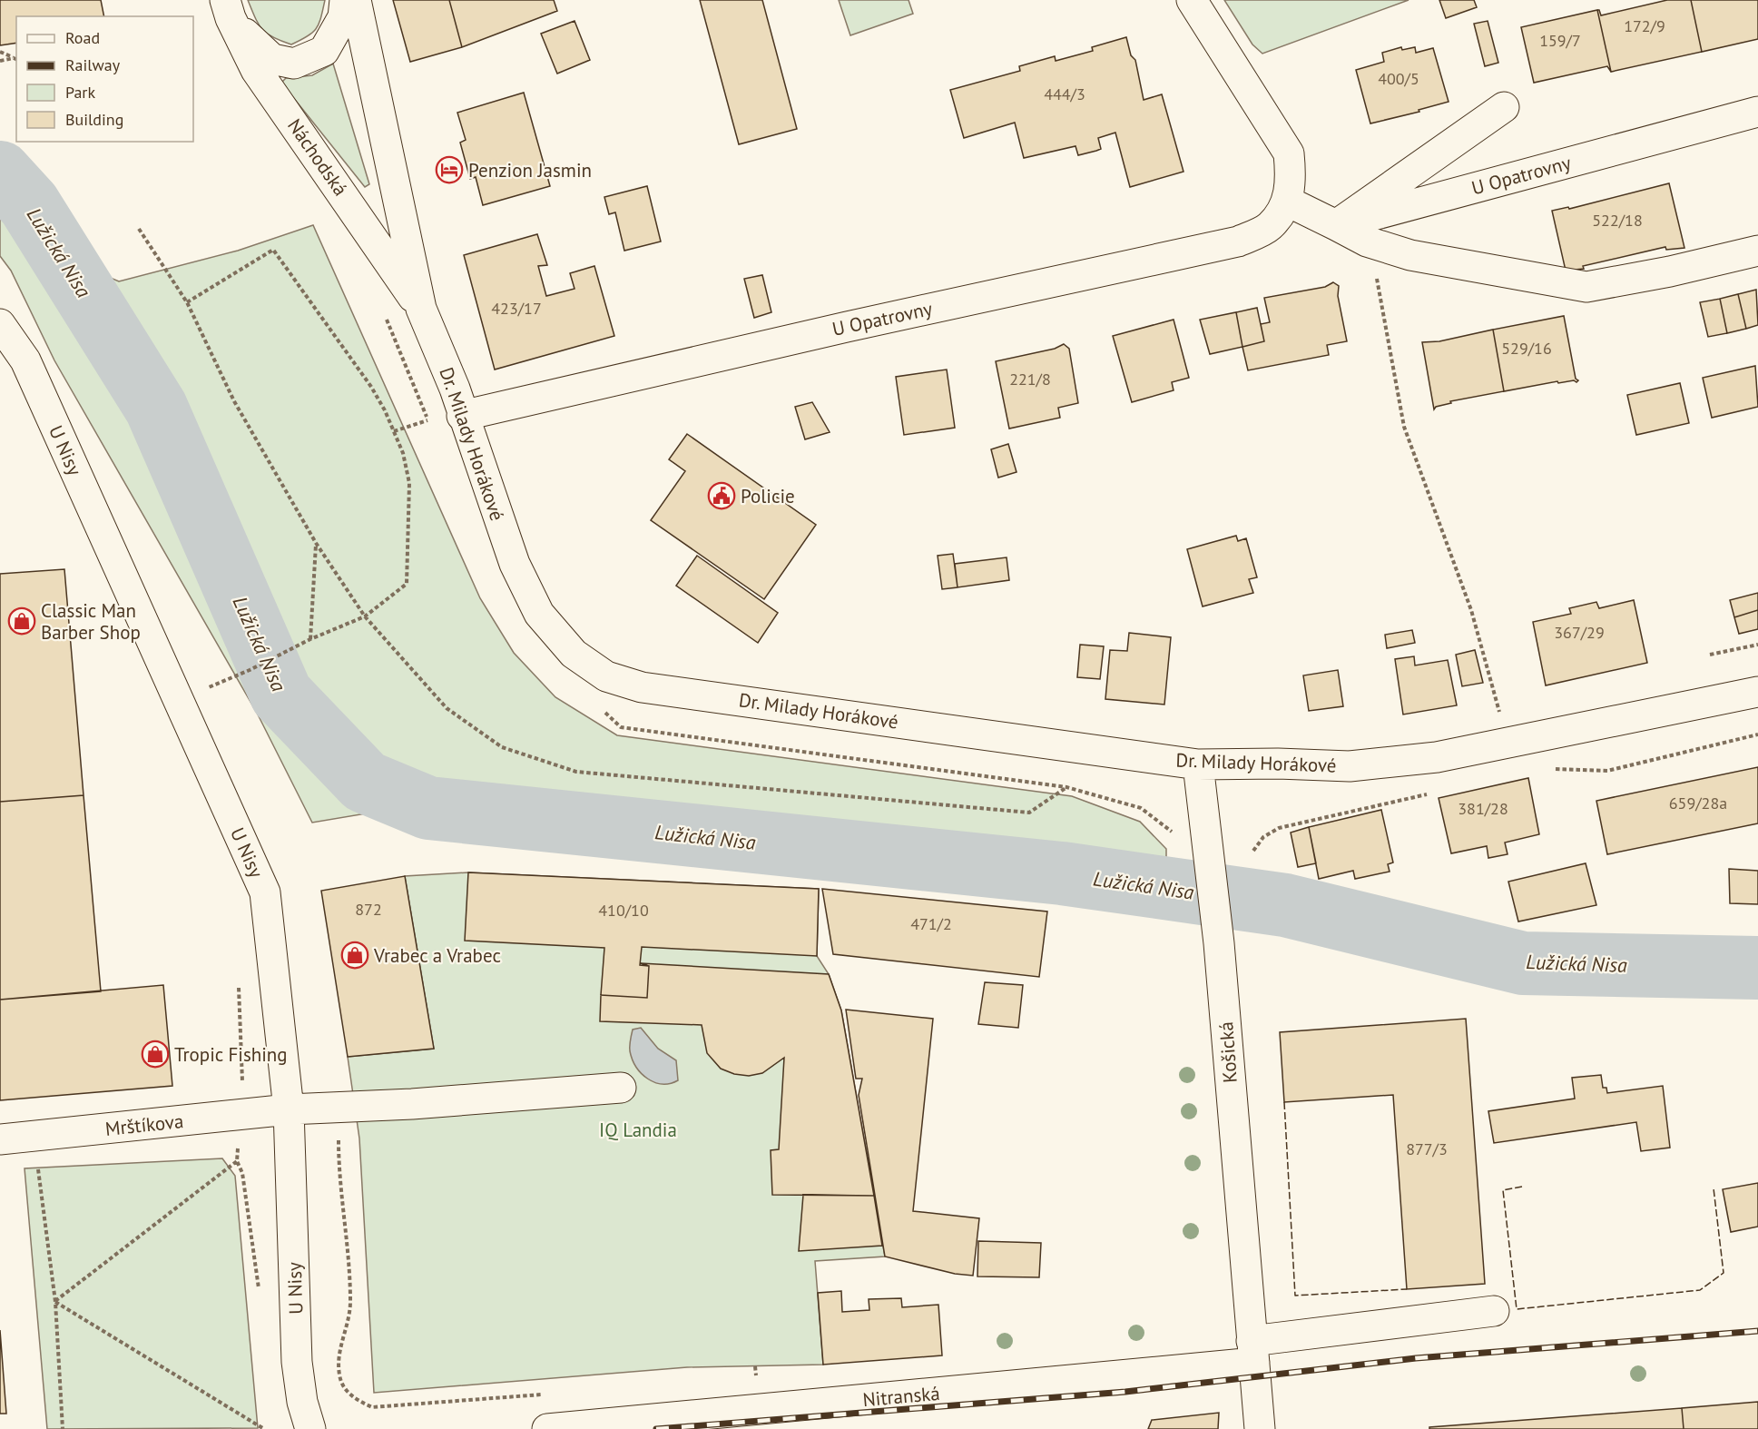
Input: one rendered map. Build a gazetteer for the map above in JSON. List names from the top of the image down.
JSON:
{
  "streets": {
    "street": [
      "Náchodská",
      "U Opatrovny",
      "Dr. Milady Horákové",
      "U Nisy",
      "Košická",
      "Mrštíkova",
      "Nitranská"
    ]
  },
  "crossings": [
    ["Náchodská", "Dr. Milady Horákové"],
    ["U Opatrovny", "Dr. Milady Horákové"],
    ["Dr. Milady Horákové", "Košická"],
    ["U Nisy", "Mrštíkova"],
    ["Košická", "Nitranská"]
  ],
  "water": ["Lužická Nisa"],
  "parks": ["IQ Landia"],
  "places": {
    "hotel": ["Penzion Jasmin"],
    "public building": ["Policie"],
    "shop": ["Classic Man Barber Shop", "Vrabec a Vrabec", "Tropic Fishing"]
  },
  "house_numbers": [
    "172/9",
    "159/7",
    "400/5",
    "444/3",
    "522/18",
    "423/17",
    "529/16",
    "221/8",
    "367/29",
    "659/28a",
    "381/28",
    "872",
    "410/10",
    "471/2",
    "877/3"
  ],
  "legend": [
    "Road",
    "Railway",
    "Park",
    "Building"
  ]
}
